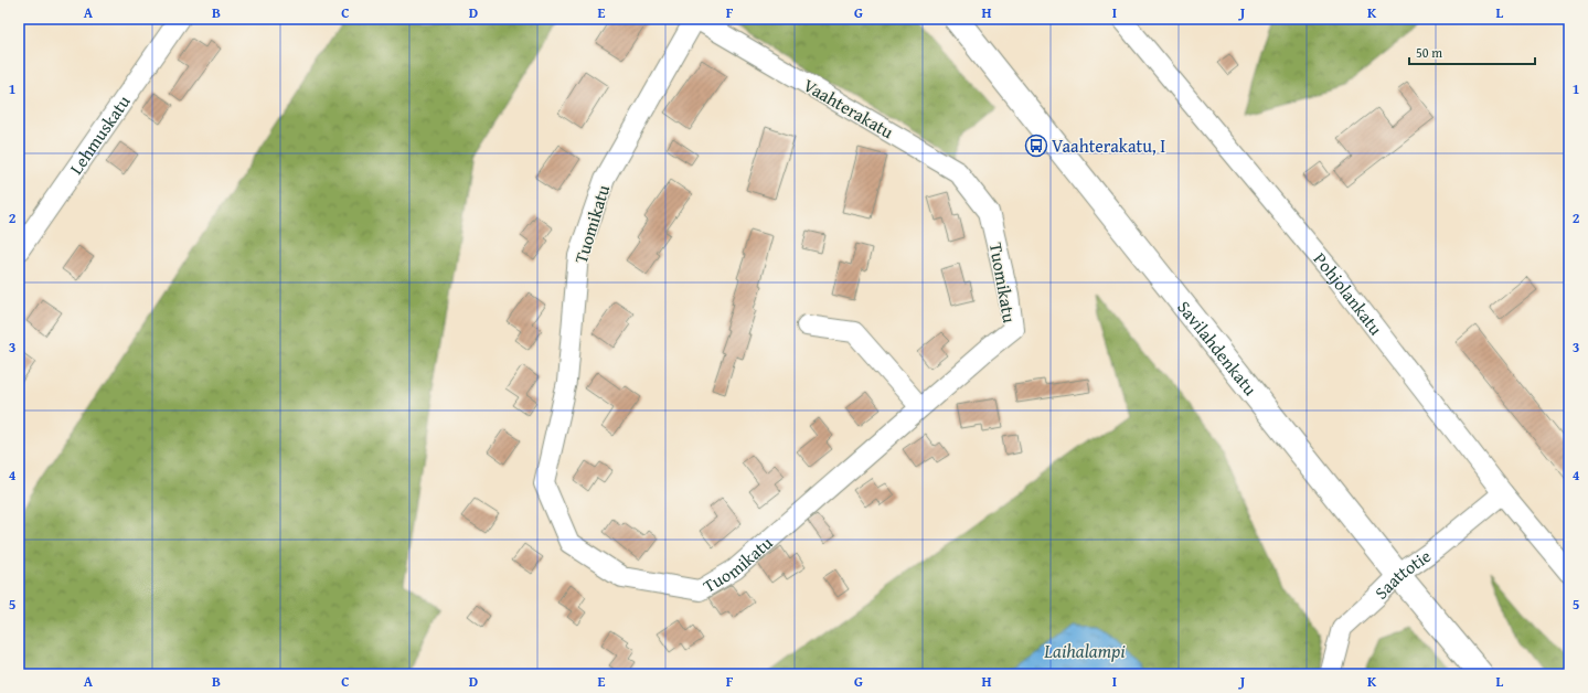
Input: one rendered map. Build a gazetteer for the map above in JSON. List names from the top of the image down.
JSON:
{
  "streets": {
    "main road": ["Savilahdenkatu"],
    "street": [
      "Vaahterakatu",
      "Lehmuskatu",
      "Tuomikatu",
      "Pohjolankatu",
      "Saattotie"
    ]
  },
  "crossings": [
    ["Vaahterakatu", "Tuomikatu"],
    ["Pohjolankatu", "Saattotie"],
    ["Savilahdenkatu", "Saattotie"]
  ],
  "water": ["Laihalampi"],
  "places": {
    "bus stop": ["Vaahterakatu, I"]
  },
  "scale_bar": "50 m",
  "grid": {
    "columns": [
      "A",
      "B",
      "C",
      "D",
      "E",
      "F",
      "G",
      "H",
      "I",
      "J",
      "K",
      "L"
    ],
    "rows": [
      "1",
      "2",
      "3",
      "4",
      "5"
    ]
  }
}
